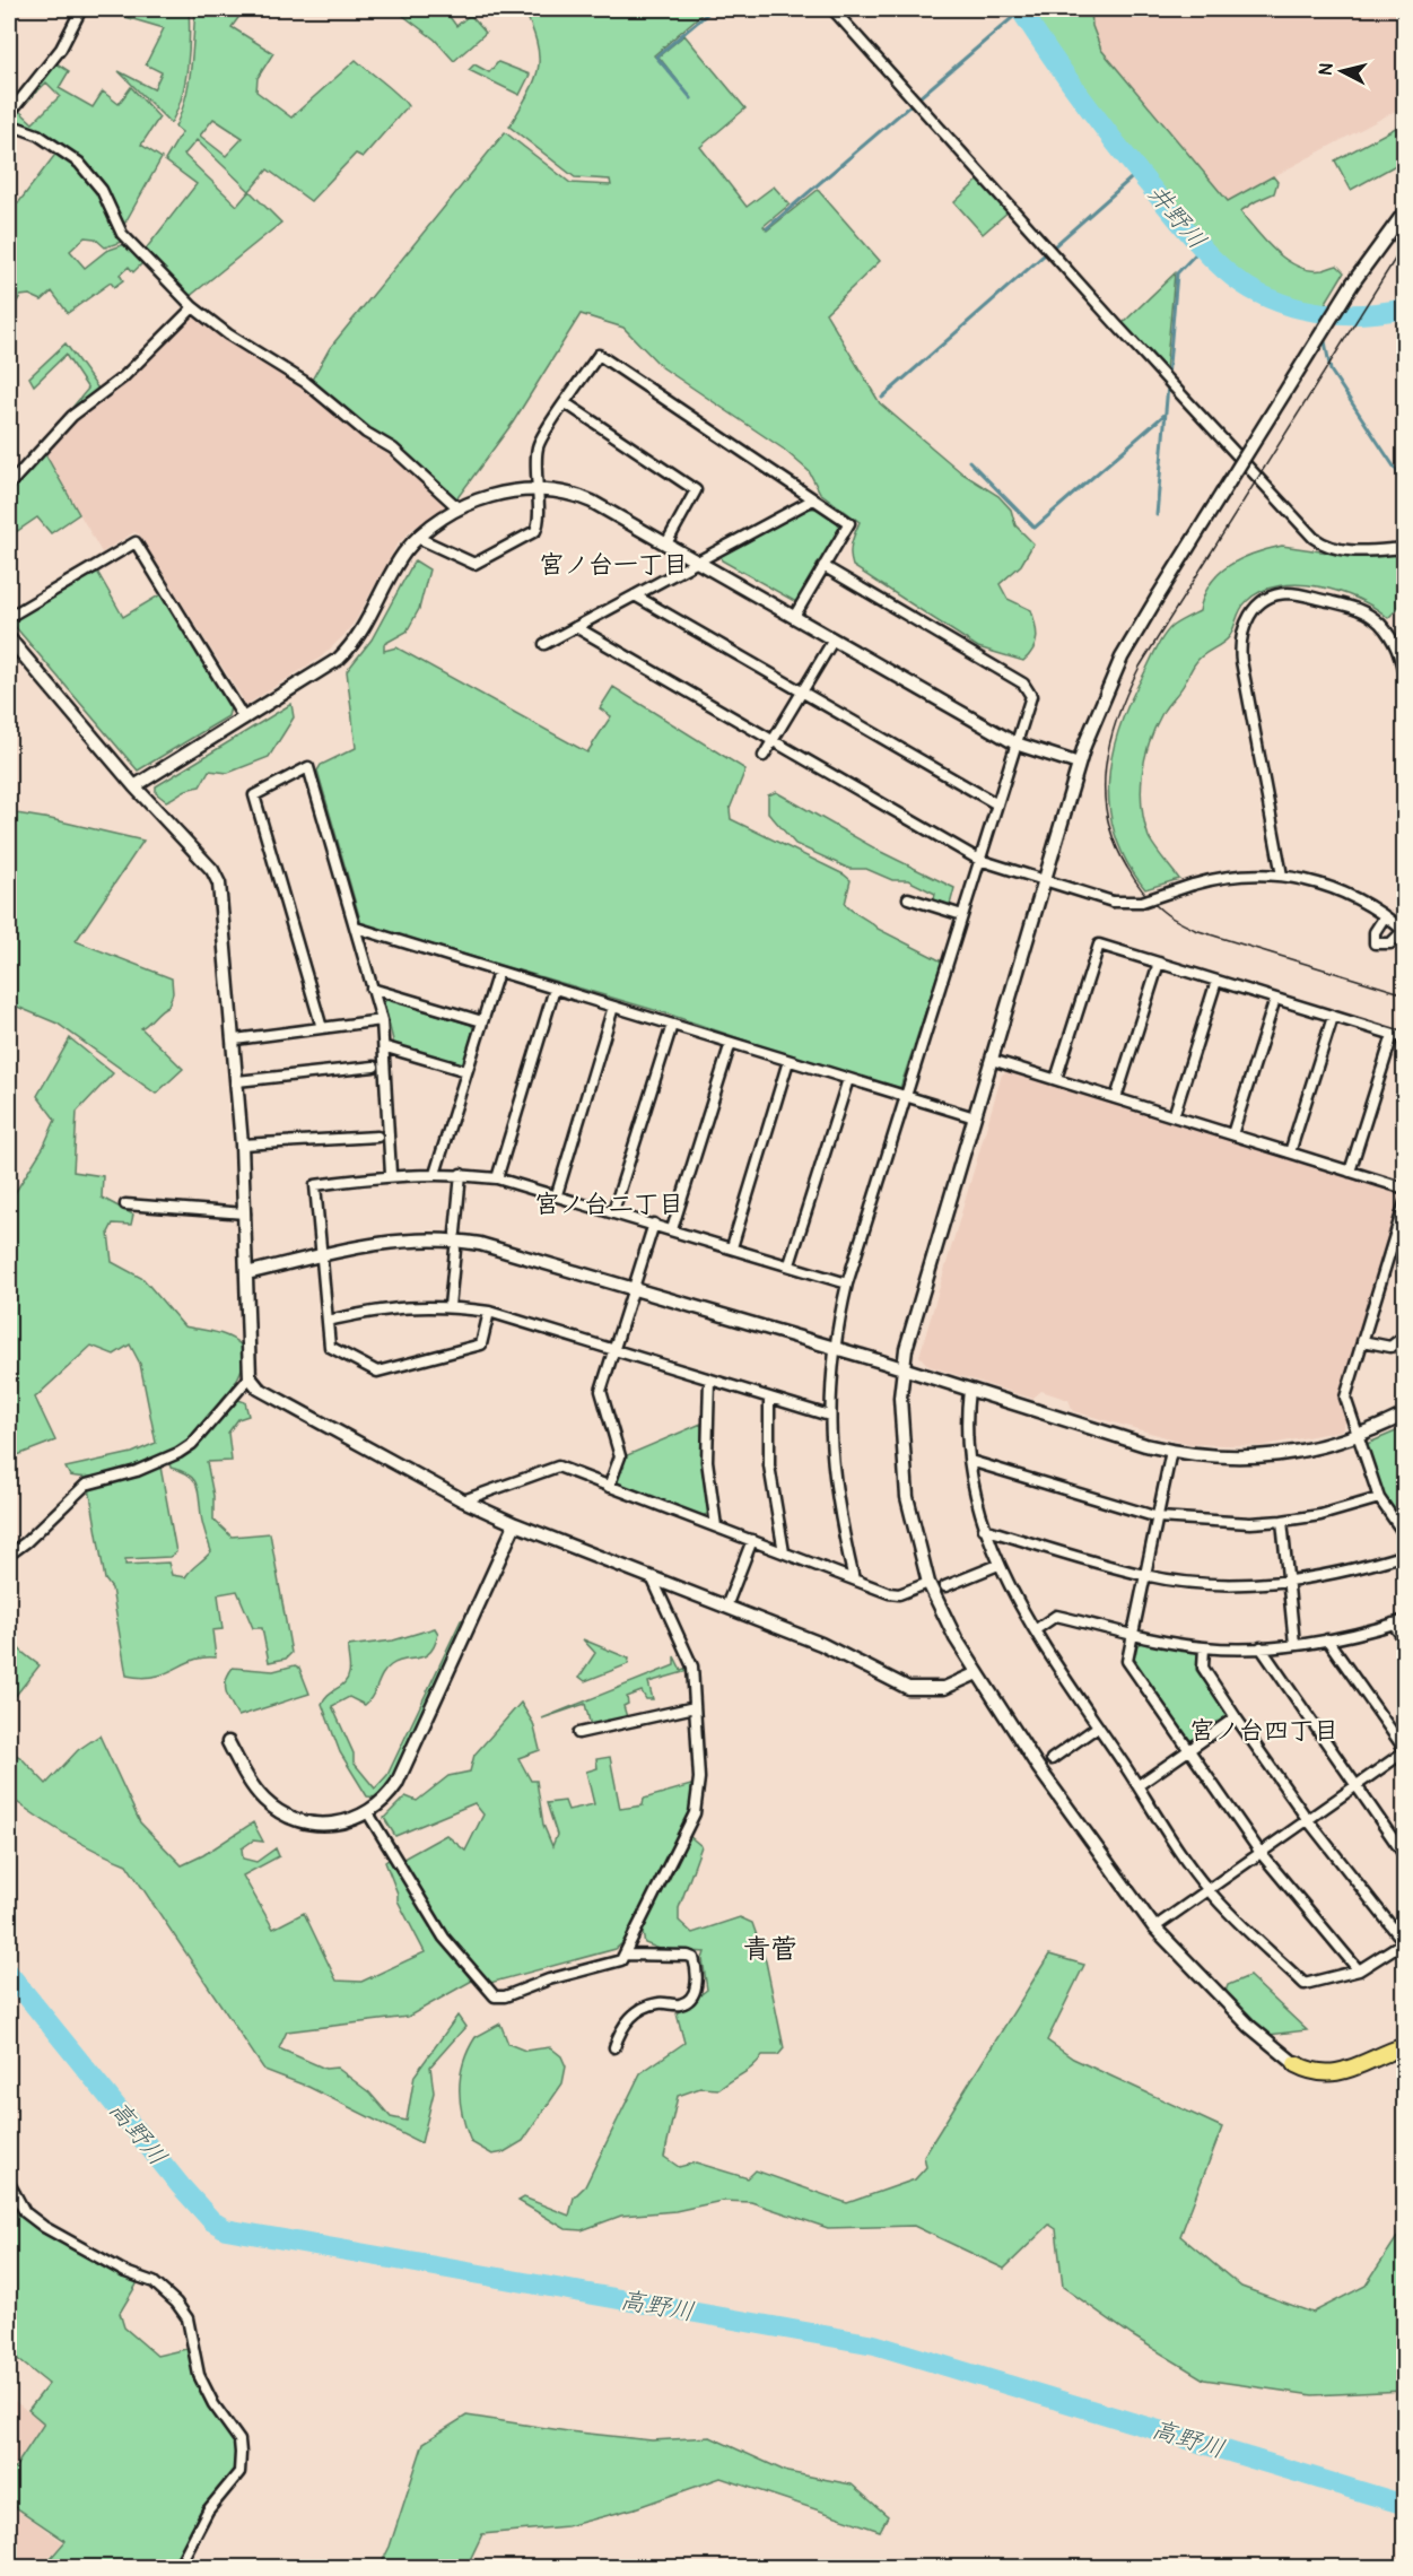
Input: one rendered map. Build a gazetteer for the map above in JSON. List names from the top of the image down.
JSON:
{
  "districts": [
    "宮ノ台一丁目",
    "宮ノ台二丁目",
    "宮ノ台四丁目",
    "青菅"
  ],
  "water": ["井野川", "高野川"],
  "north": "left"
}
